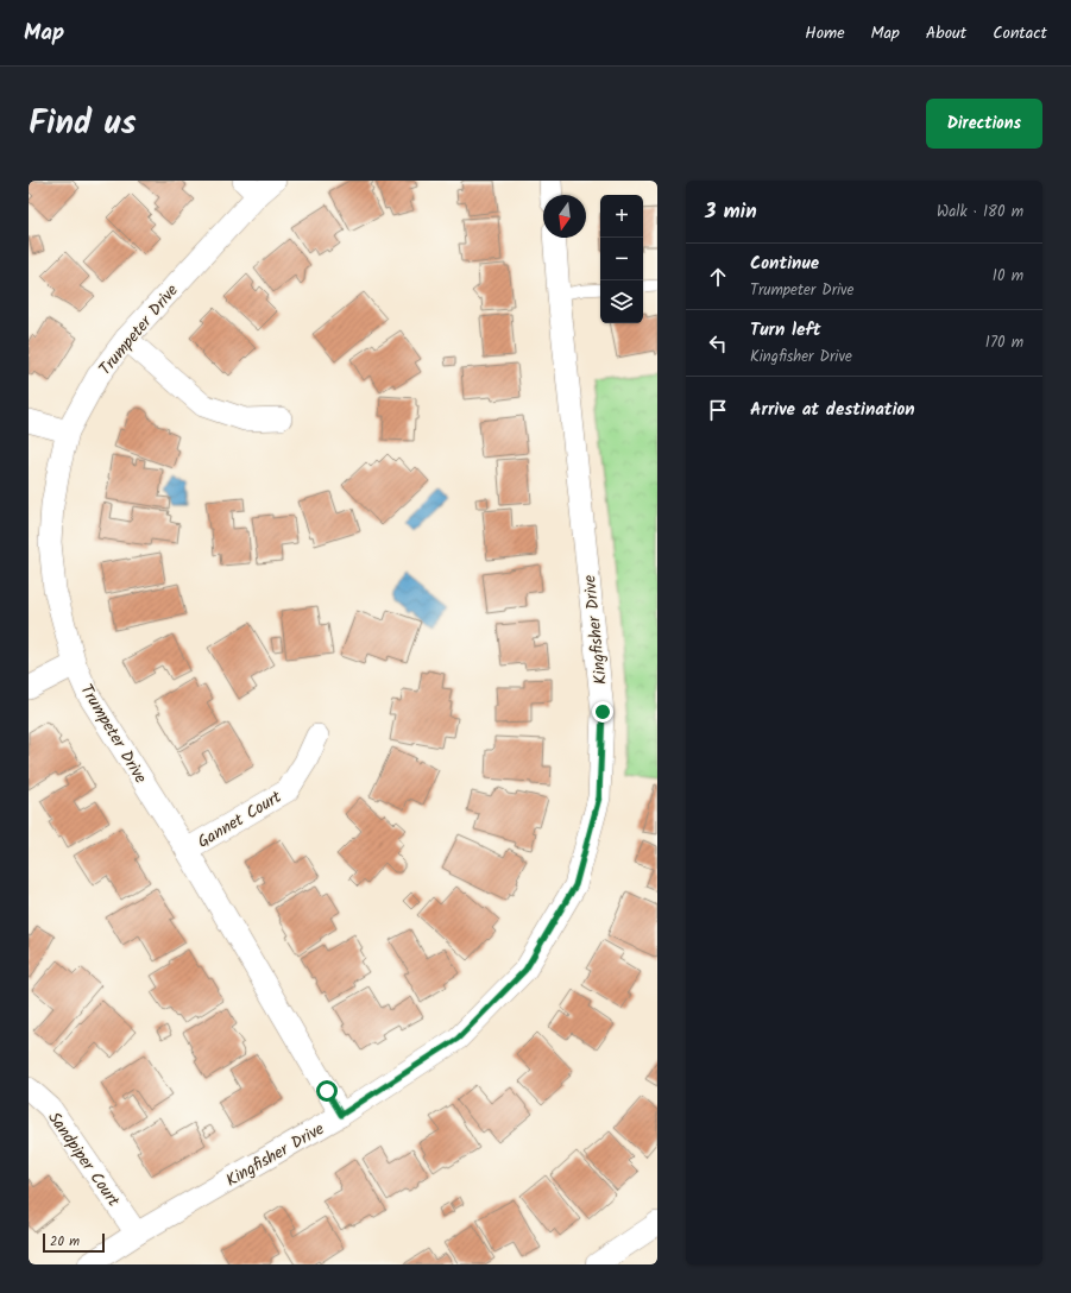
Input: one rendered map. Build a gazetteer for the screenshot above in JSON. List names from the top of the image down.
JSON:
{
  "streets": {
    "street": [
      "Trumpeter Drive",
      "Kingfisher Drive",
      "Gannet Court",
      "Sandpiper Court"
    ]
  },
  "crossings": [
    ["Trumpeter Drive", "Kingfisher Drive"],
    ["Trumpeter Drive", "Gannet Court"],
    ["Kingfisher Drive", "Sandpiper Court"]
  ],
  "scale_bar": "20 m",
  "north": "bottom",
  "page": {
    "header": "Map",
    "nav": [
      "Home",
      "Map",
      "About",
      "Contact"
    ],
    "title": "Find us",
    "buttons": "Directions",
    "heading": ["3 min", "Walk · 180 m"],
    "map_buttons": ["+", "−"],
    "list": [
      ["Continue", "Trumpeter Drive", "10 m"],
      ["Turn left", "Kingfisher Drive", "170 m"],
      "Arrive at destination"
    ],
    "scale": "20 m"
  }
}
